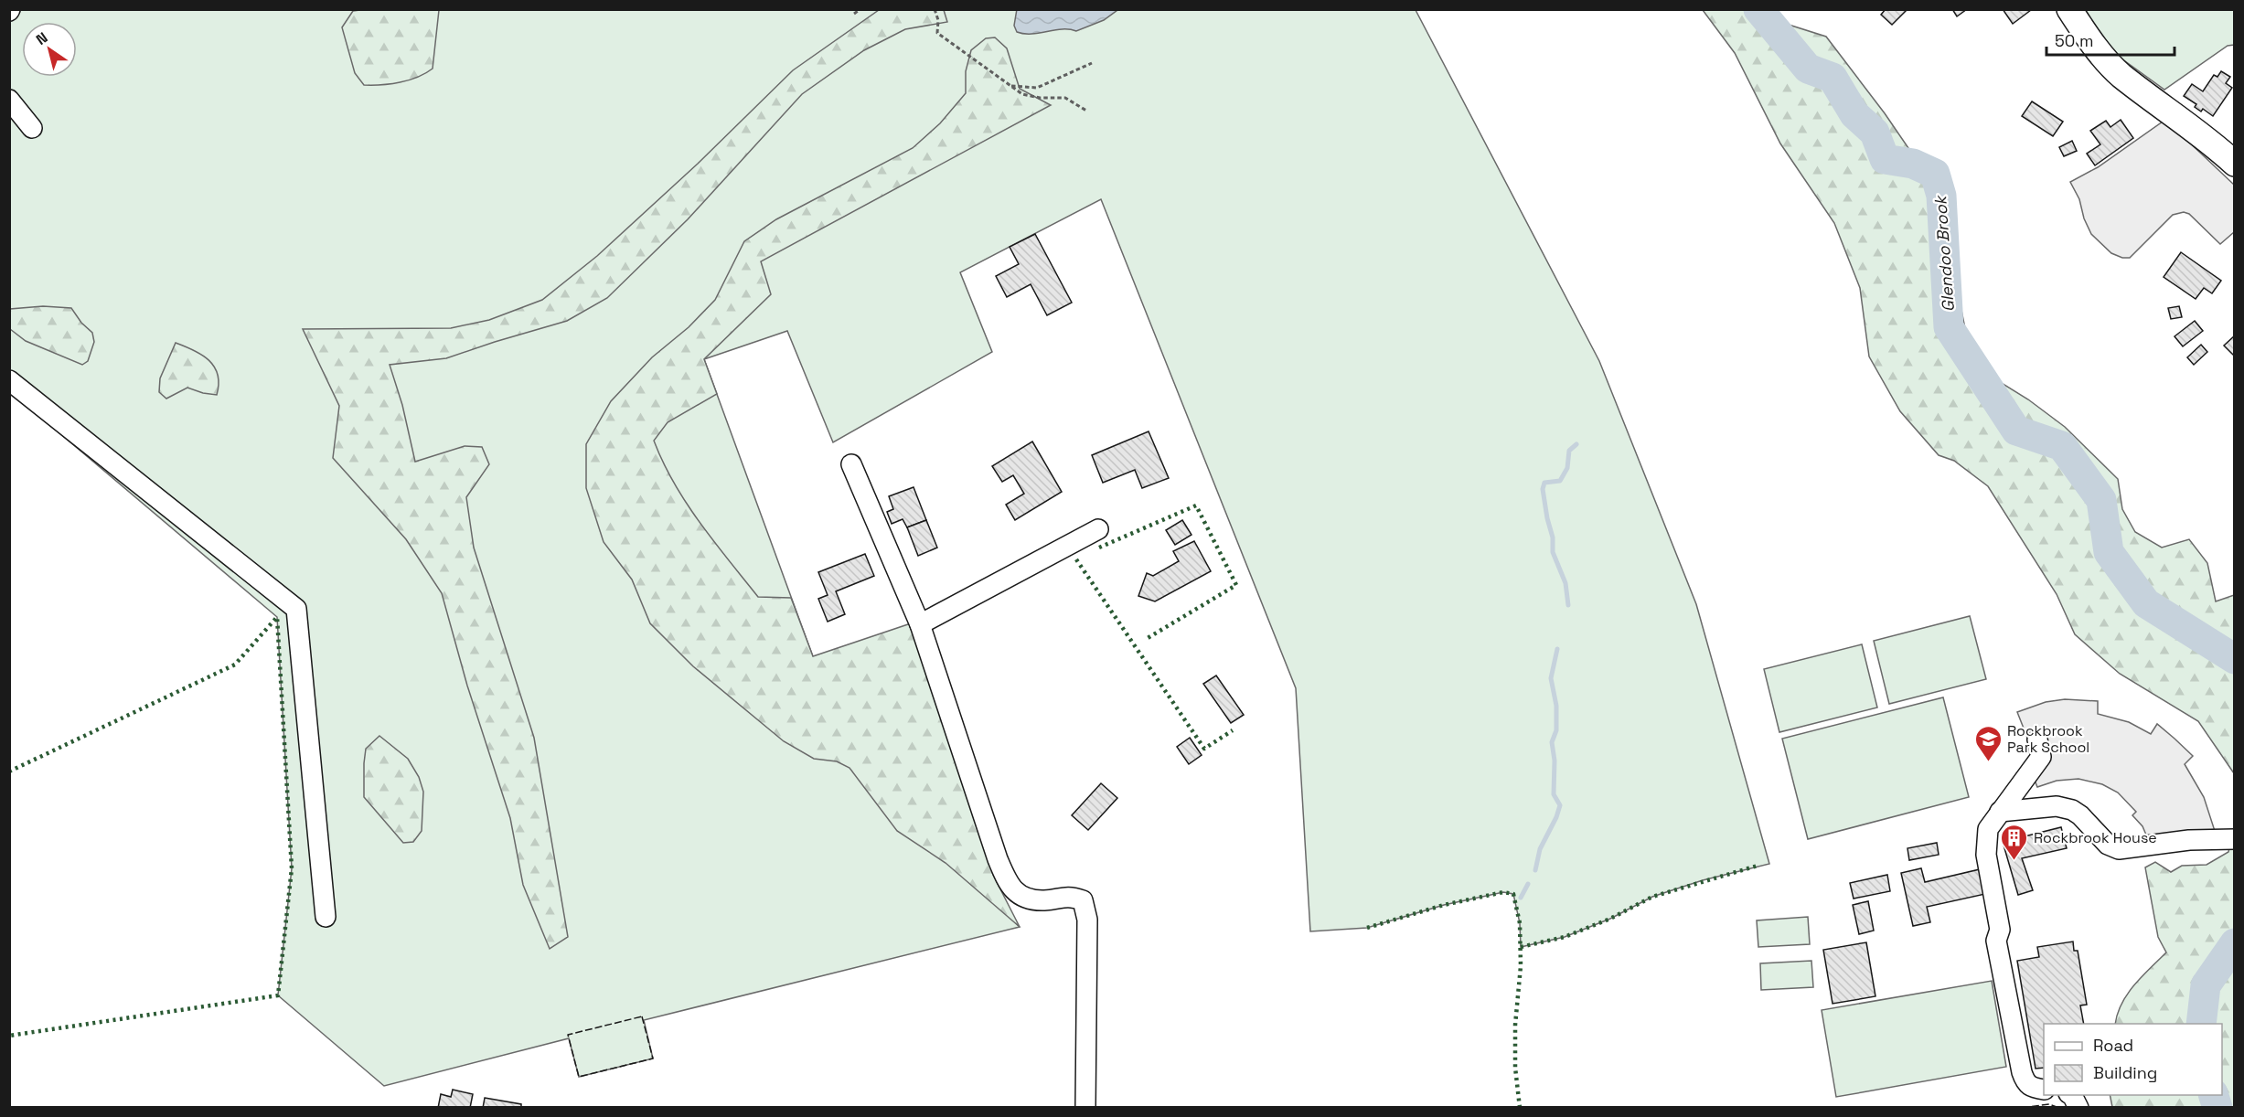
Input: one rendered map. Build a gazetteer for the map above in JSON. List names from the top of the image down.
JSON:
{
  "water": ["Glendoo Brook"],
  "places": {
    "school or university": ["Rockbrook Park School"],
    "building": ["Rockbrook House"]
  },
  "legend": ["Road", "Building"],
  "scale_bar": "50 m",
  "north": "top left"
}
